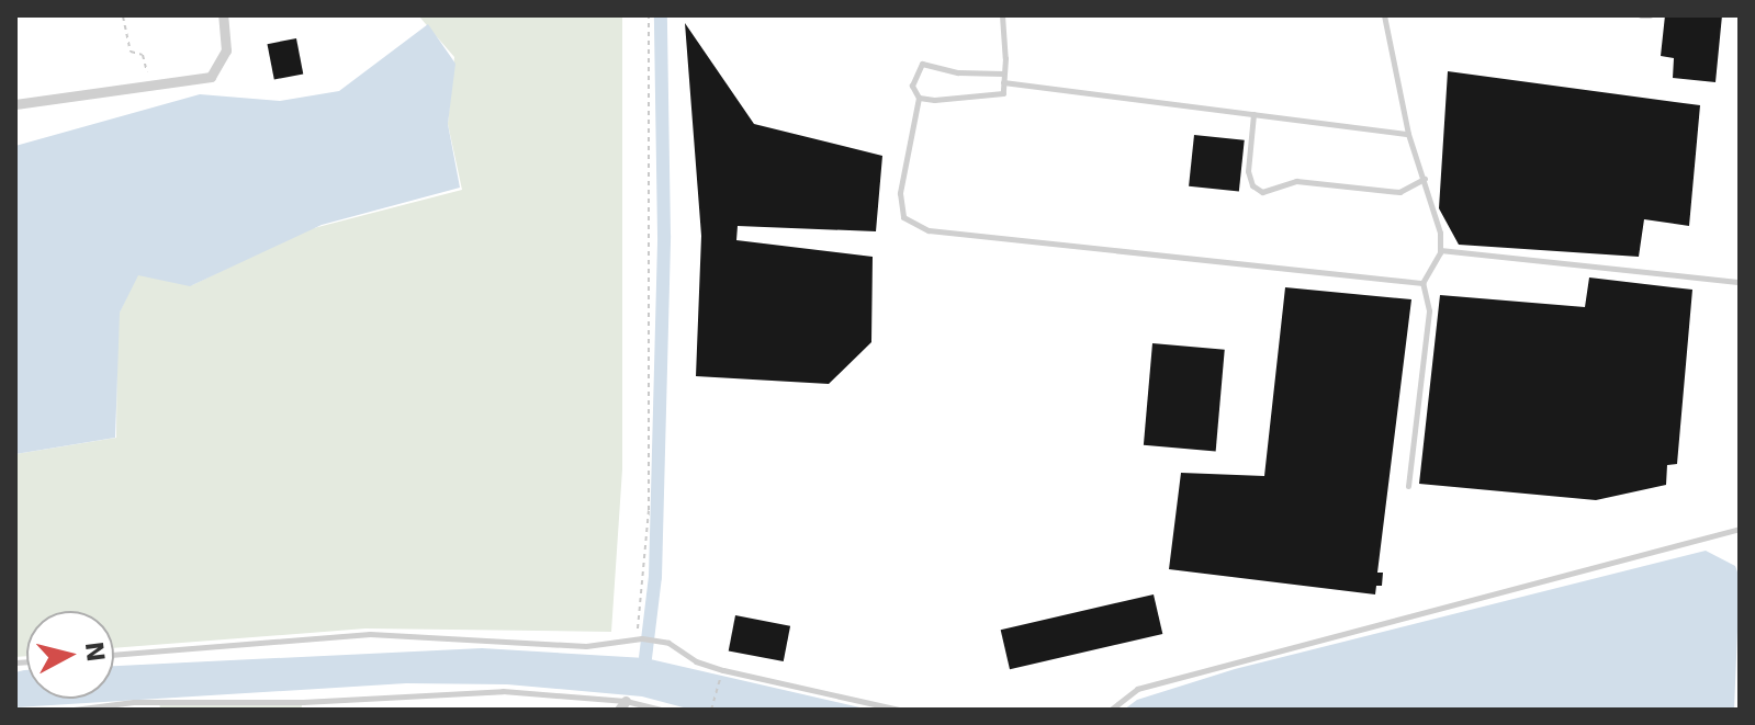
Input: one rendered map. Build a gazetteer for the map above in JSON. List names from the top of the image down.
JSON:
{
  "north": "right"
}
